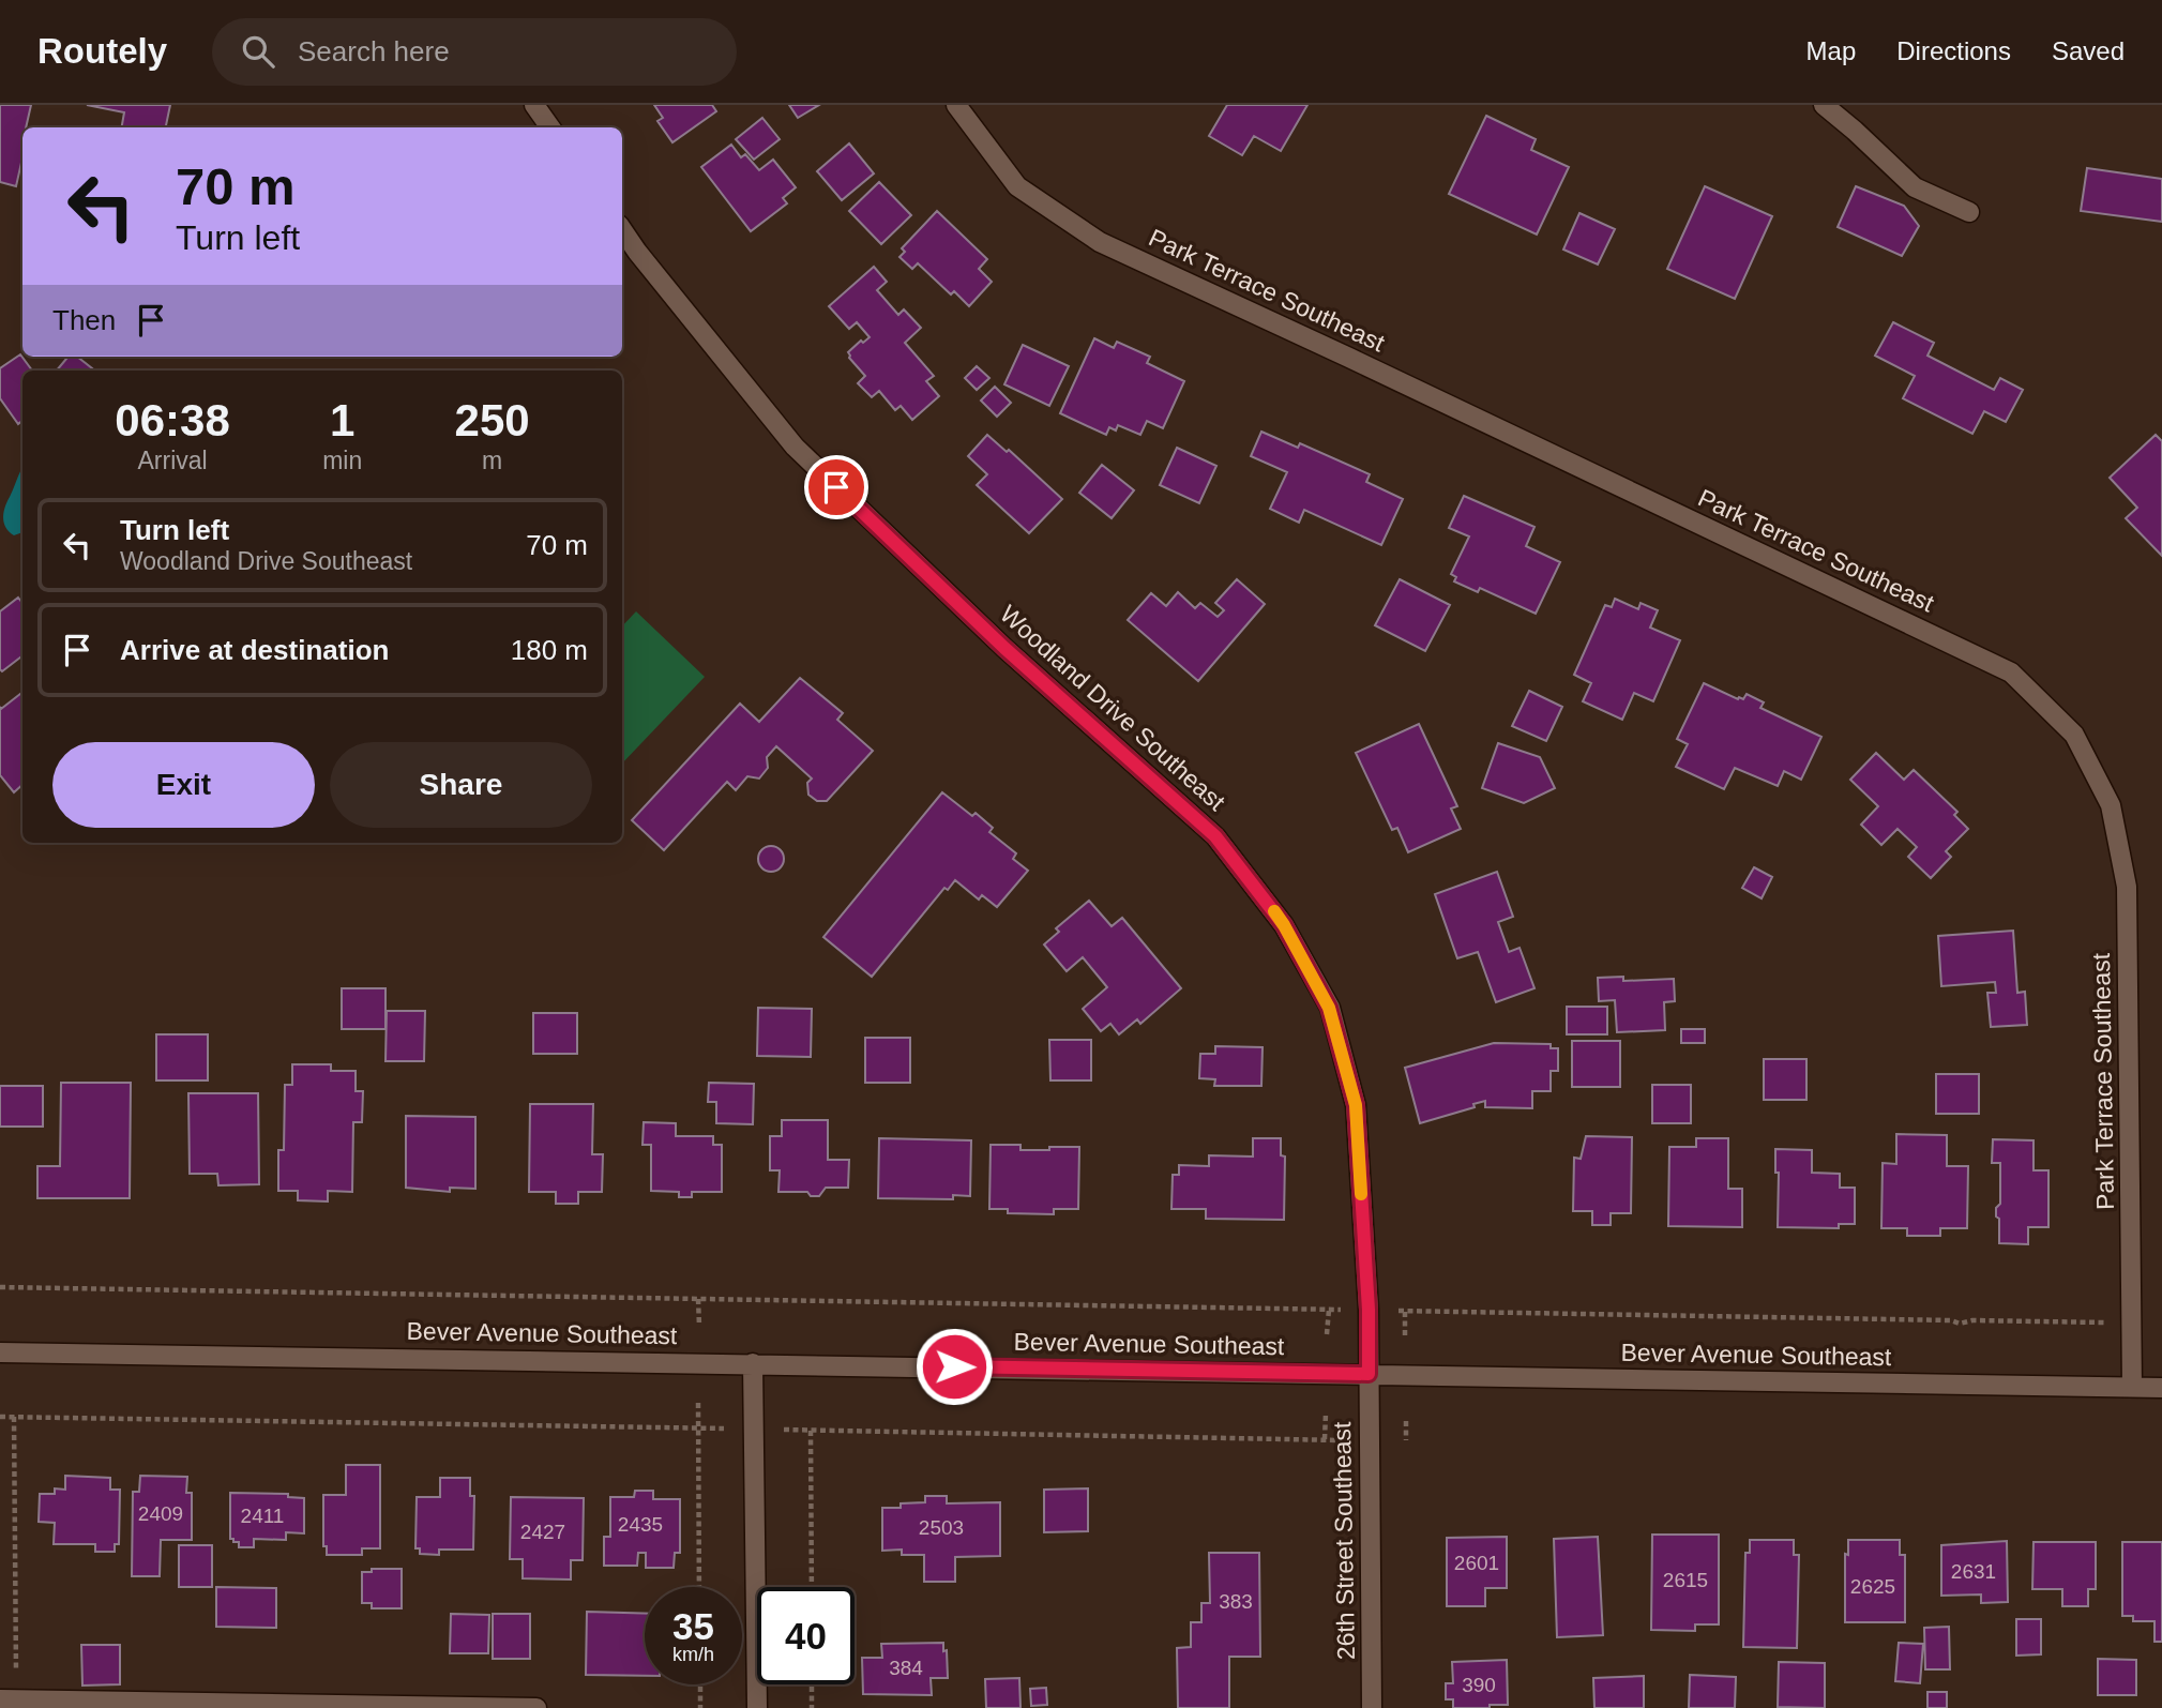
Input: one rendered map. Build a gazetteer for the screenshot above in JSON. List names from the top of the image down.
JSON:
{
  "streets": {
    "street": [
      "Park Terrace Southeast",
      "Woodland Drive Southeast",
      "Bever Avenue Southeast",
      "26th Street Southeast"
    ]
  },
  "crossings": [
    ["Park Terrace Southeast", "Bever Avenue Southeast"],
    ["Woodland Drive Southeast", "Bever Avenue Southeast"],
    ["Woodland Drive Southeast", "26th Street Southeast"],
    ["Bever Avenue Southeast", "26th Street Southeast"]
  ],
  "house_numbers": [
    "2409",
    "2411",
    "2435",
    "2503",
    "2427",
    "2601",
    "2631",
    "2615",
    "2625",
    "383",
    "384",
    "390"
  ],
  "page": {
    "header": "Routely",
    "search": "Search here",
    "nav": ["Map", "Directions", "Saved"],
    "turn": ["70 m", "Turn left"],
    "then": "Then",
    "eta": [
      "06:38",
      "Arrival",
      "1",
      "min",
      "250",
      "m"
    ],
    "list": [
      {
        "name": "Turn left",
        "note": "Woodland Drive Southeast",
        "value": "70 m"
      },
      {
        "name": "Arrive at destination",
        "value": "180 m"
      }
    ],
    "buttons": ["Exit", "Share"],
    "speed": "35 km/h",
    "limit": "40"
  }
}
